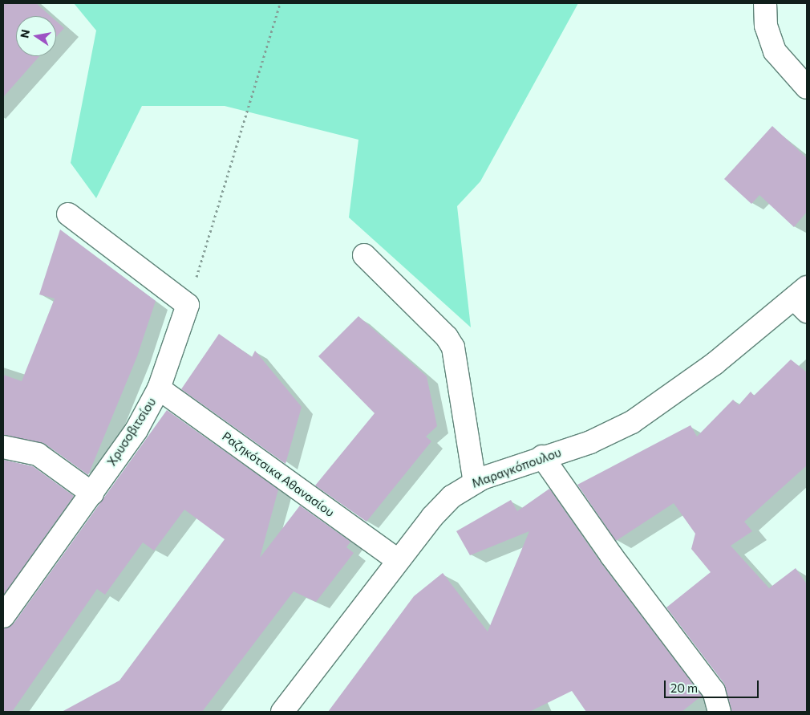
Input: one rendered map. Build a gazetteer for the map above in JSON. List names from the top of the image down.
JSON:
{
  "streets": {
    "street": ["Χρυσοβιτσίου", "Μαραγκόπουλου", "Ραζηκότσικα Αθανασίου"]
  },
  "crossings": [
    ["Χρυσοβιτσίου", "Ραζηκότσικα Αθανασίου"],
    ["Μαραγκόπουλου", "Ραζηκότσικα Αθανασίου"]
  ],
  "scale_bar": "20 m",
  "north": "left"
}
